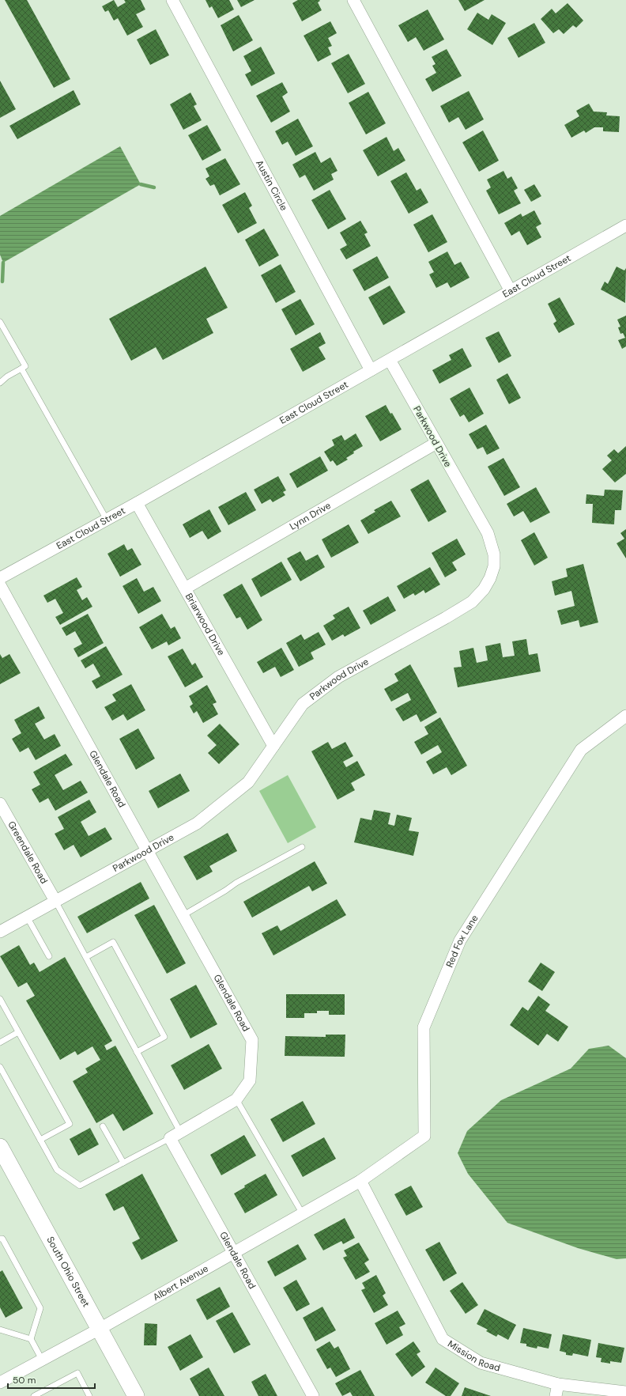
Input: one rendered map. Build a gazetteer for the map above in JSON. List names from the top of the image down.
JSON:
{
  "streets": {
    "main road": ["South Ohio Street"],
    "street": [
      "Austin Circle",
      "East Cloud Street",
      "Parkwood Drive",
      "Lynn Drive",
      "Briarwood Drive",
      "Glendale Road",
      "Greendale Road",
      "Red Fox Lane",
      "Albert Avenue",
      "Mission Road"
    ]
  },
  "crossings": [
    ["Austin Circle", "East Cloud Street"],
    ["East Cloud Street", "Parkwood Drive"],
    ["East Cloud Street", "Briarwood Drive"],
    ["Parkwood Drive", "Lynn Drive"],
    ["Parkwood Drive", "Briarwood Drive"],
    ["Parkwood Drive", "Glendale Road"],
    ["Parkwood Drive", "Greendale Road"],
    ["Lynn Drive", "Briarwood Drive"],
    ["Glendale Road", "Albert Avenue"],
    ["Red Fox Lane", "Albert Avenue"],
    ["Red Fox Lane", "Mission Road"],
    ["South Ohio Street", "Albert Avenue"],
    ["Albert Avenue", "Mission Road"]
  ],
  "scale_bar": "50 m"
}
